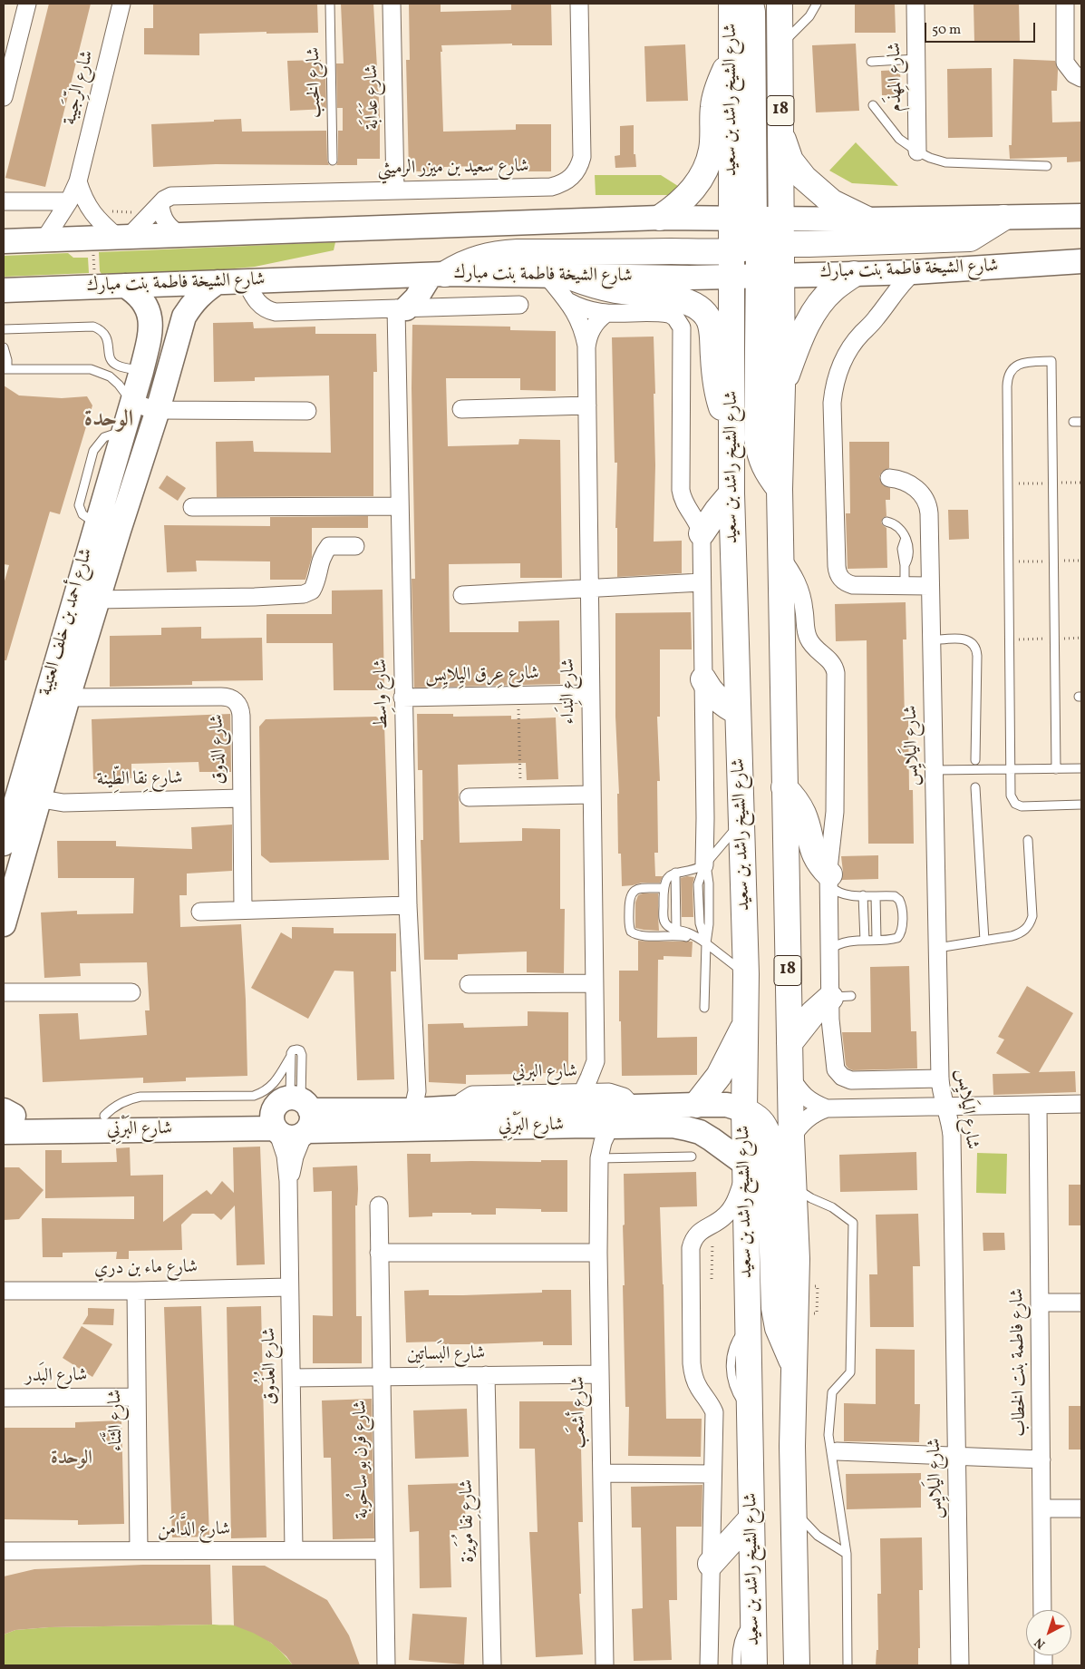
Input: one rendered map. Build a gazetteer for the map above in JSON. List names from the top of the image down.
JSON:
{
  "streets": {
    "main road": ["شارع الشيخ راشد بن سعيد", "18"],
    "street": [
      "شارع المِهذَم",
      "شارع الرِّجَيبة",
      "شارع عَدَابَة",
      "شارع سعيد بن ميزر الرميثي",
      "شارع الشيخة فاطمة بنت مبارك",
      "شارع أحمد بن خلف العتيبة",
      "شارع عِرق اليِلايِس",
      "شارع النِدَاء",
      "شارع واسِط",
      "شارع اليَلايِس",
      "شارع الذوق",
      "شارع نِقا الطِّينة",
      "شارع البرني",
      "شارع البَرْنِي",
      "شارع ماء بن دري",
      "شارع البَساتِين",
      "شارع فاطمة بنت الخطاب",
      "شارع العُذُوق",
      "شارع البَدر",
      "شارع أشعَب",
      "شارع الثَّنَاء",
      "شارع قرن بو ساحُوبة",
      "شارع نِقا مُوَيزة",
      "شارع الدَّامَن"
    ],
    "lane": ["شارع الخبب"]
  },
  "crossings": [
    ["شارع عَدَابَة", "شارع سعيد بن ميزر الرميثي"],
    ["شارع الشيخ راشد بن سعيد", "شارع الشيخة فاطمة بنت مبارك"],
    ["شارع الشيخ راشد بن سعيد", "شارع البَرْنِي"],
    ["شارع الشيخة فاطمة بنت مبارك", "شارع أحمد بن خلف العتيبة"],
    ["شارع الشيخة فاطمة بنت مبارك", "شارع النِدَاء"],
    ["شارع أحمد بن خلف العتيبة", "شارع الذوق"],
    ["شارع أحمد بن خلف العتيبة", "شارع نِقا الطِّينة"],
    ["شارع عِرق اليِلايِس", "شارع النِدَاء"],
    ["شارع عِرق اليِلايِس", "شارع واسِط"],
    ["شارع النِدَاء", "شارع البرني"],
    ["شارع واسِط", "شارع البَرْنِي"],
    ["شارع الذوق", "شارع نِقا الطِّينة"],
    ["شارع البرني", "شارع البَرْنِي"],
    ["شارع البَرْنِي", "شارع العُذُوق"],
    ["شارع البَرْنِي", "شارع أشعَب"],
    ["شارع ماء بن دري", "شارع العُذُوق"],
    ["شارع ماء بن دري", "شارع الثَّنَاء"],
    ["شارع البَساتِين", "شارع العُذُوق"],
    ["شارع البَساتِين", "شارع أشعَب"],
    ["شارع البَساتِين", "شارع قرن بو ساحُوبة"],
    ["شارع البَساتِين", "شارع نِقا مُوَيزة"],
    ["شارع العُذُوق", "شارع الدَّامَن"],
    ["شارع البَدر", "شارع الثَّنَاء"],
    ["شارع الثَّنَاء", "شارع الدَّامَن"],
    ["شارع قرن بو ساحُوبة", "شارع الدَّامَن"]
  ],
  "districts": ["الوحدة", "الوحدة"],
  "scale_bar": "50 m",
  "north": "bottom left"
}
